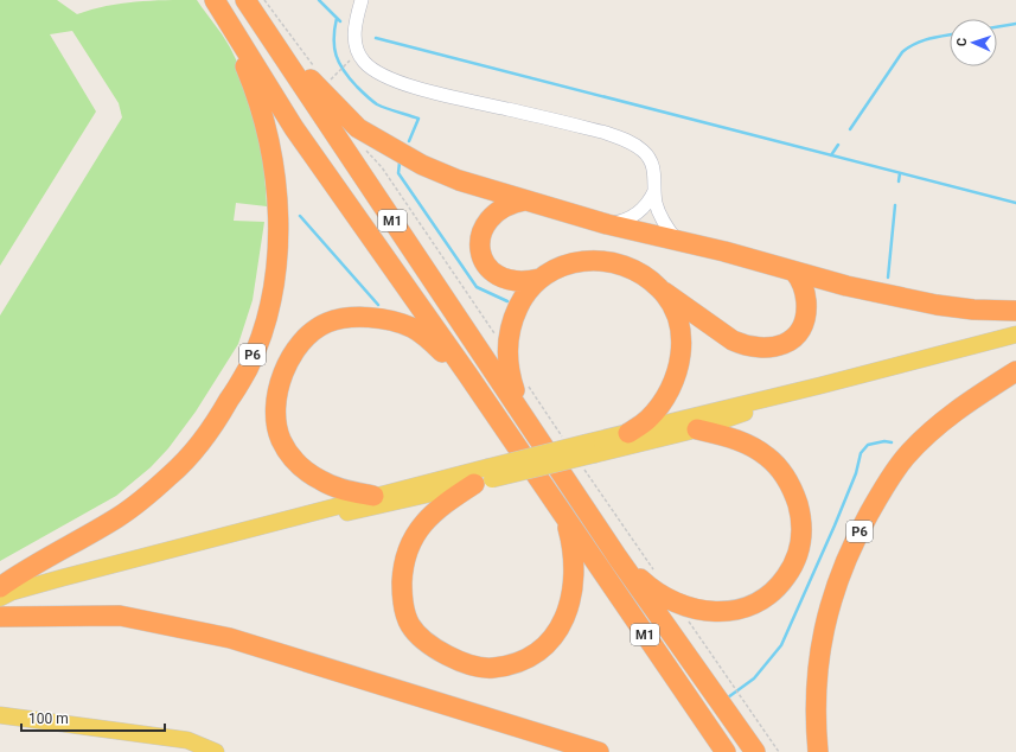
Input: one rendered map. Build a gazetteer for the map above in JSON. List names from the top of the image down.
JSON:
{
  "streets": {
    "highway": ["М1", "Р6"]
  },
  "crossings": [
    ["М1", "Р6"]
  ],
  "scale_bar": "100 m",
  "north": "left"
}
